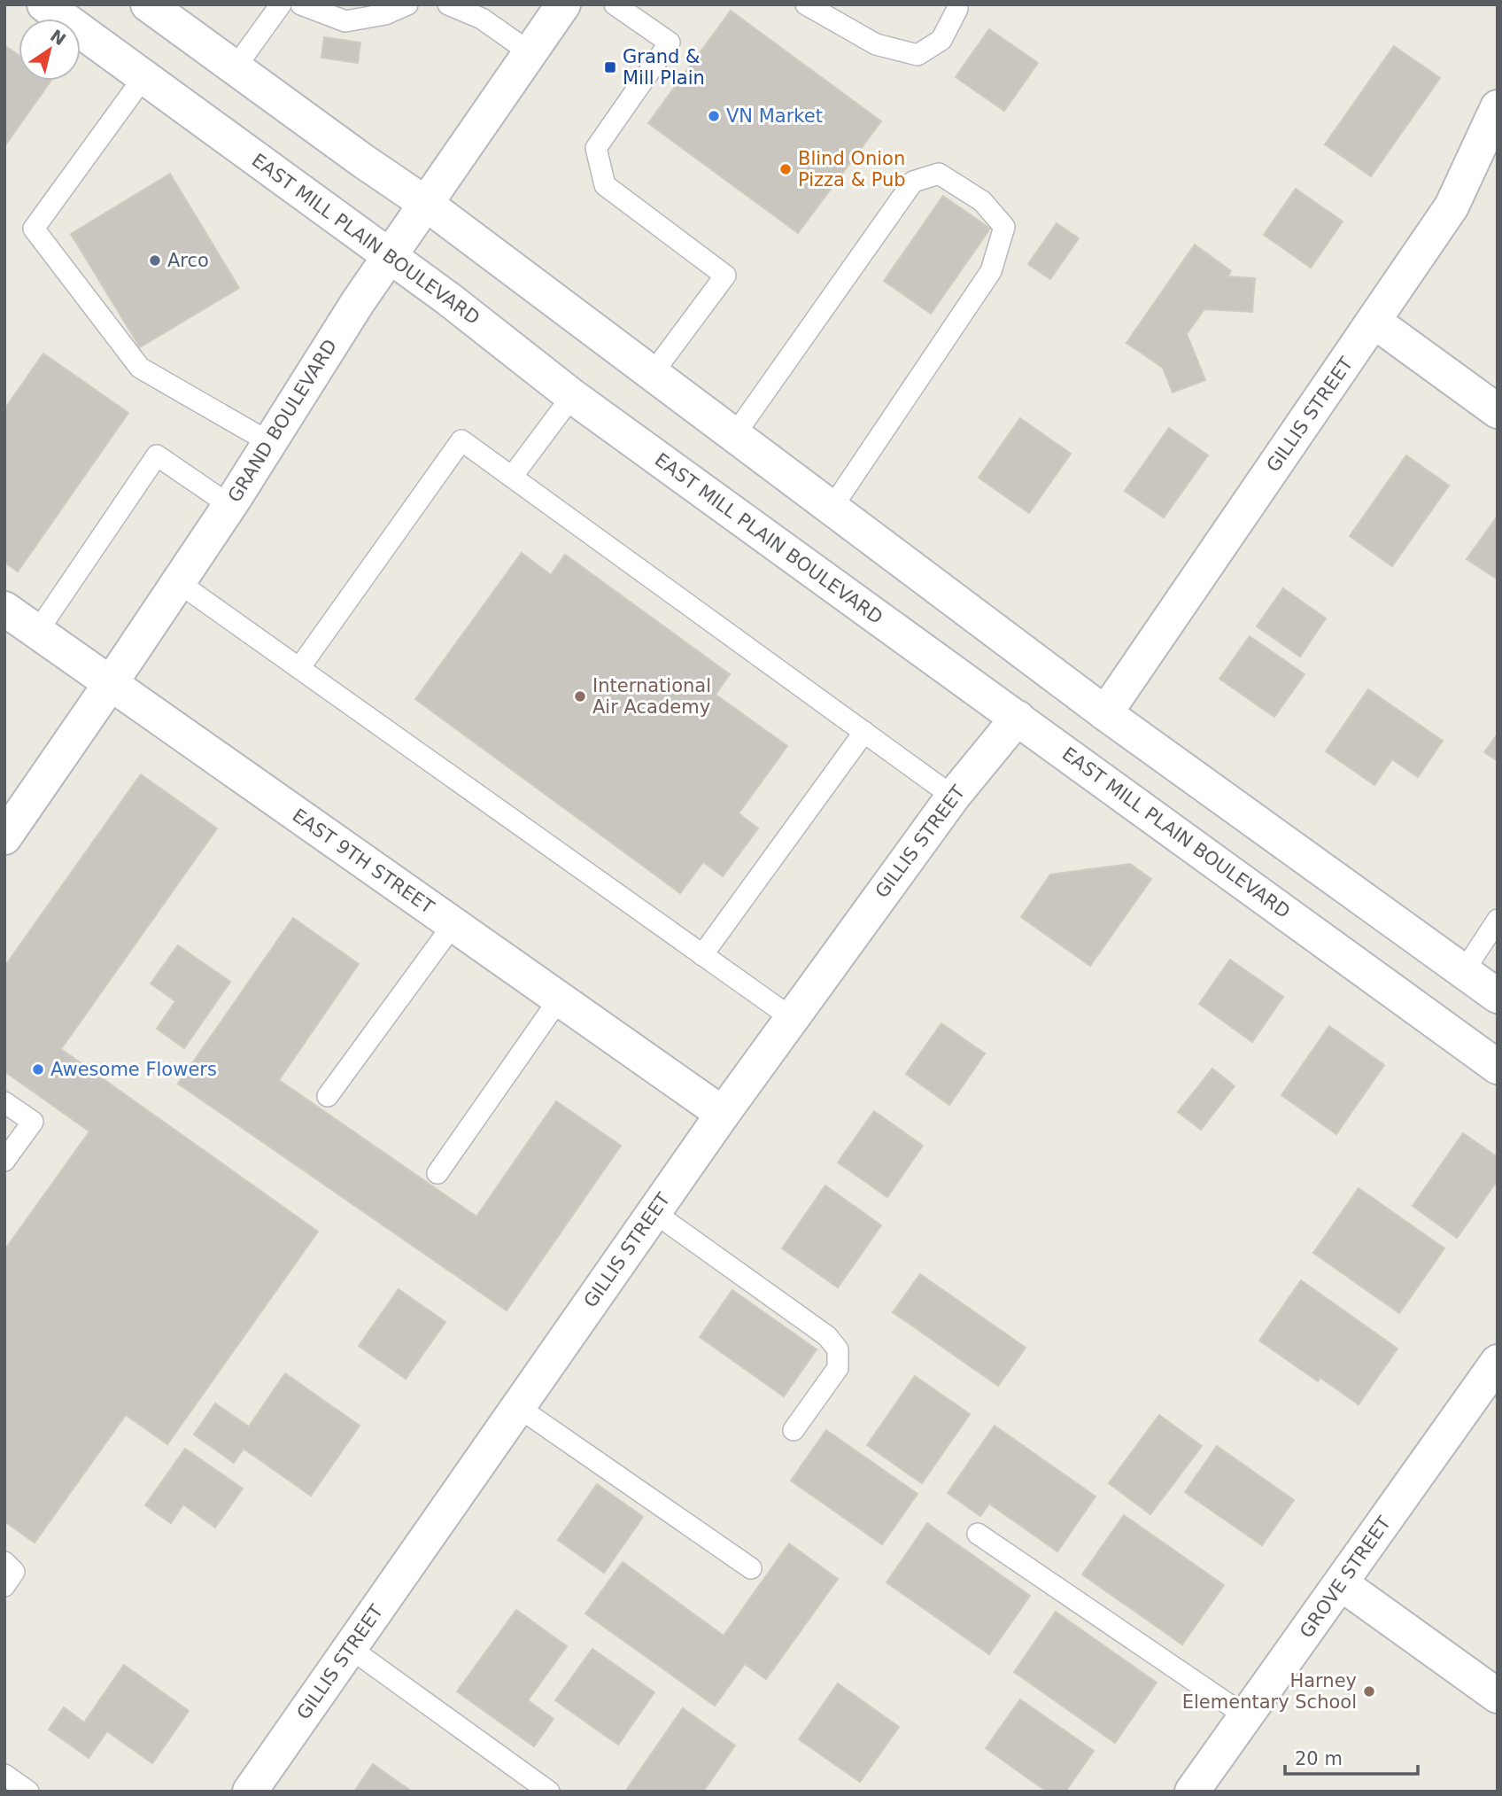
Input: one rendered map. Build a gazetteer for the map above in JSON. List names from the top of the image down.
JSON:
{
  "streets": {
    "main road": [
      "EAST MILL PLAIN BOULEVARD",
      "GILLIS STREET",
      "GRAND BOULEVARD",
      "EAST 9TH STREET",
      "GROVE STREET"
    ]
  },
  "crossings": [
    ["EAST MILL PLAIN BOULEVARD", "GILLIS STREET"],
    ["EAST MILL PLAIN BOULEVARD", "GRAND BOULEVARD"],
    ["GILLIS STREET", "EAST 9TH STREET"],
    ["GRAND BOULEVARD", "EAST 9TH STREET"]
  ],
  "places": {
    "transit": ["Grand & Mill Plain"],
    "other": [
      "VN Market",
      "Blind Onion Pizza & Pub",
      "Arco",
      "International Air Academy",
      "Awesome Flowers",
      "Harney Elementary School"
    ]
  },
  "scale_bar": "20 m",
  "north": "top right"
}
